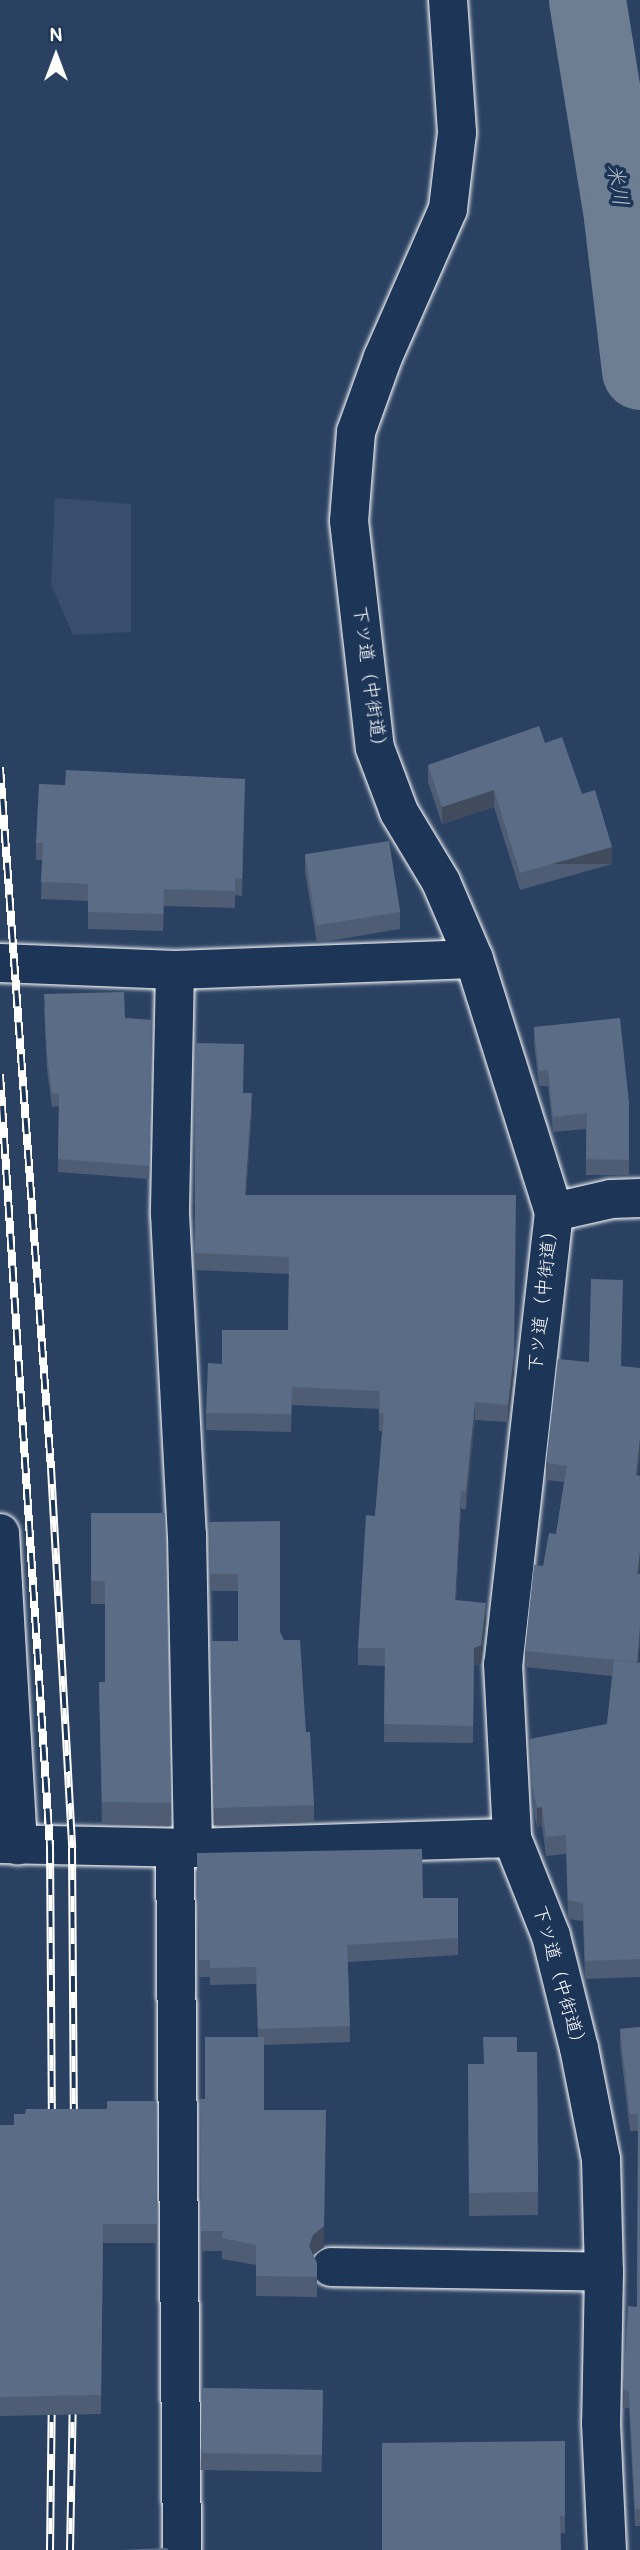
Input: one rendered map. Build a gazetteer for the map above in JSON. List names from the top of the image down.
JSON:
{
  "streets": {
    "street": ["下ツ道（中街道）"]
  },
  "water": ["米川"],
  "north": "top"
}
